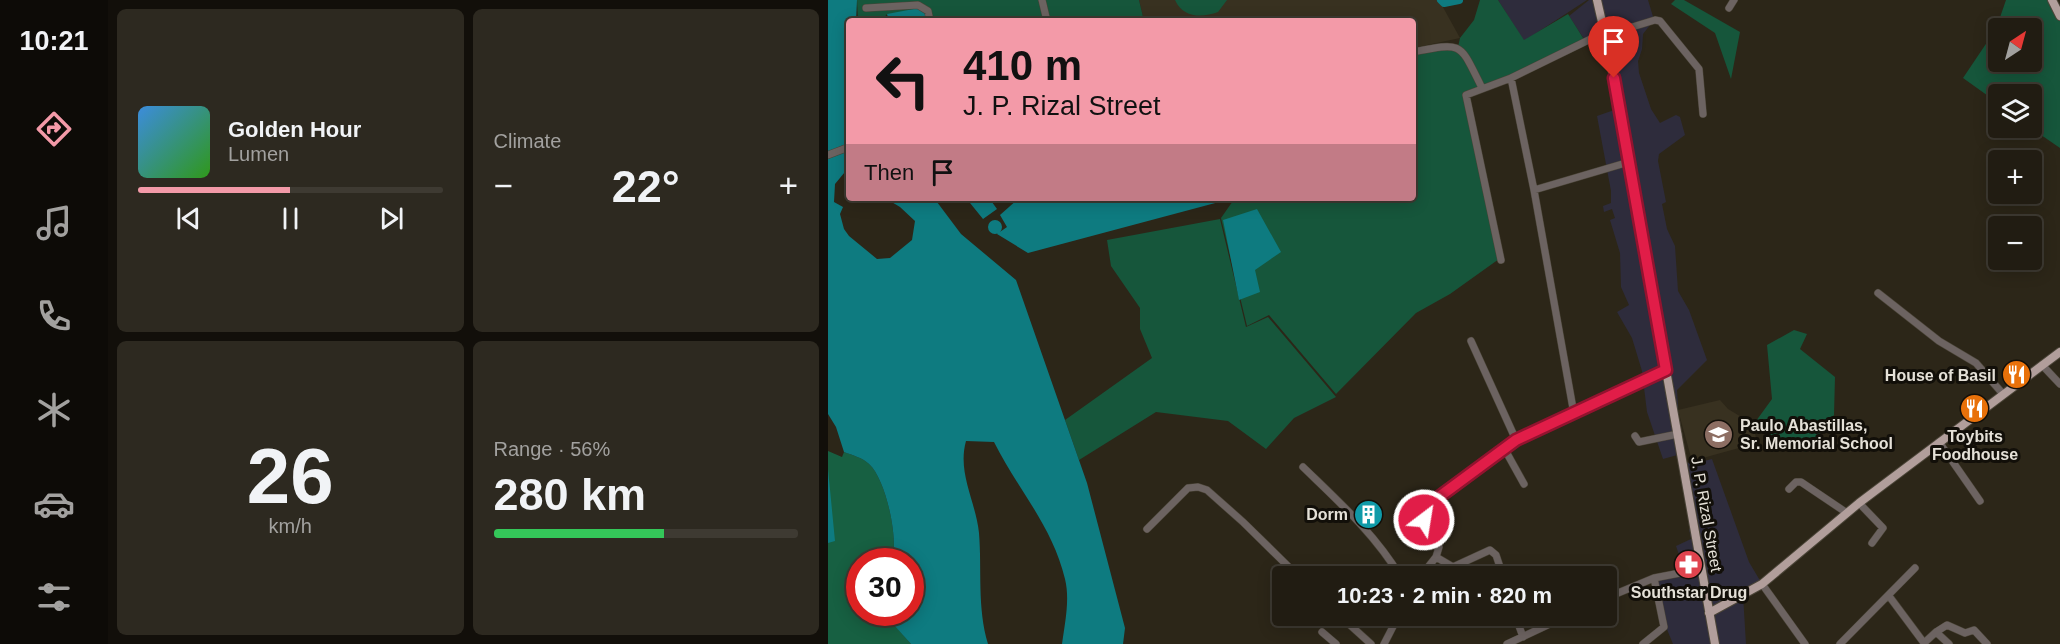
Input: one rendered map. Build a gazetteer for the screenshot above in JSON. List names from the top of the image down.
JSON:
{
  "streets": {
    "main road": ["J. P. Rizal Street"]
  },
  "places": {
    "restaurant": ["House of Basil", "Toybits Foodhouse"],
    "school or university": ["Paulo Abastillas, Sr. Memorial School"],
    "building": ["Dorm"],
    "pharmacy": ["Southstar Drug"]
  },
  "north": "top right",
  "page": {
    "tabs": "10:21",
    "tile": [
      "Climate",
      ["26", "km/h"],
      ["Range · 56%", "280 km"]
    ],
    "map_buttons": ["+", "−"],
    "turn": ["410 m", "J. P. Rizal Street"],
    "song": ["Golden Hour", "Lumen"],
    "then": "Then",
    "heat": ["−", "22°", "+"],
    "limit": "30",
    "trip": "10:23 · 2 min · 820 m"
  }
}
